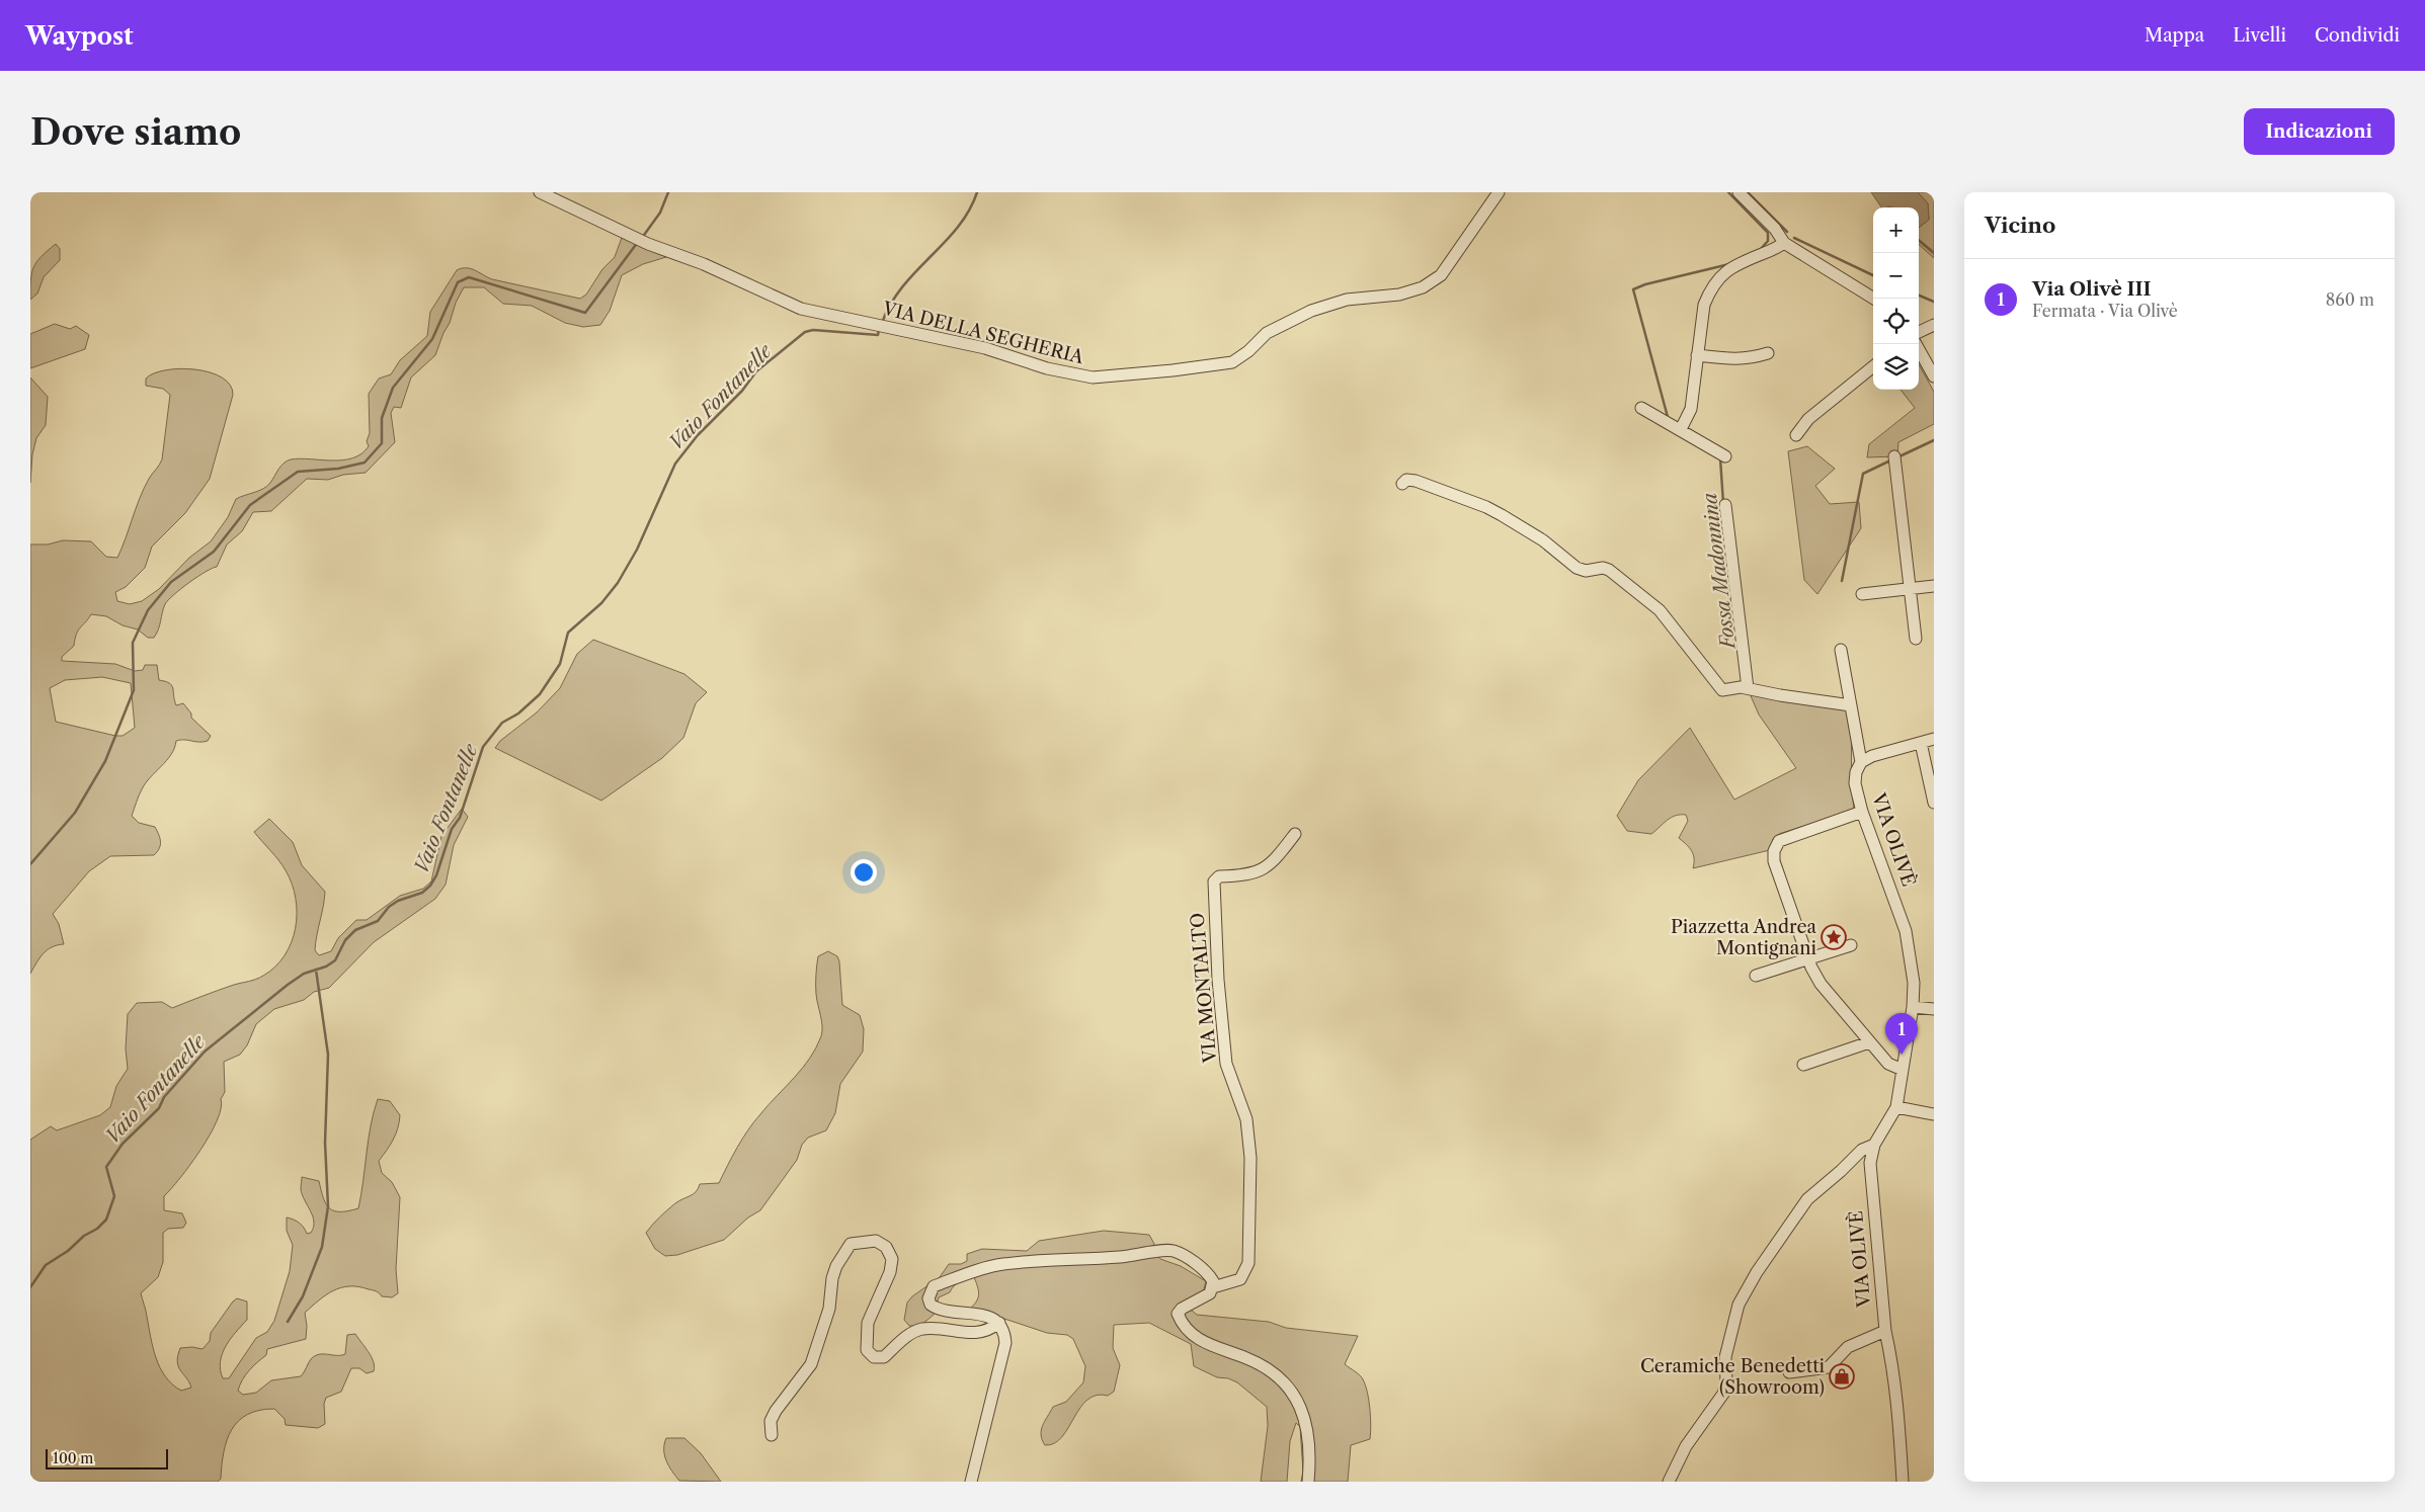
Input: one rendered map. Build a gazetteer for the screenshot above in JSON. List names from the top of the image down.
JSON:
{
  "streets": {
    "street": ["VIA DELLA SEGHERIA", "VIA OLIVÈ", "VIA MONTALTO"]
  },
  "water": ["Vaio Fontanelle", "Fossa Madonnina"],
  "places": {
    "place": ["Piazzetta Andrea Montignani"],
    "shop": ["Ceramiche Benedetti (Showroom)"]
  },
  "scale_bar": "100 m",
  "page": {
    "header": "Waypost",
    "nav": ["Mappa", "Livelli", "Condividi"],
    "buttons": "Indicazioni",
    "title": "Dove siamo",
    "heading": "Vicino",
    "map_buttons": ["+", "−"],
    "list": [
      {
        "mark": "1",
        "name": "Via Olivè III",
        "note": "Fermata · Via Olivè",
        "value": "860 m"
      }
    ],
    "pins": "1",
    "scale": "100 m"
  }
}
